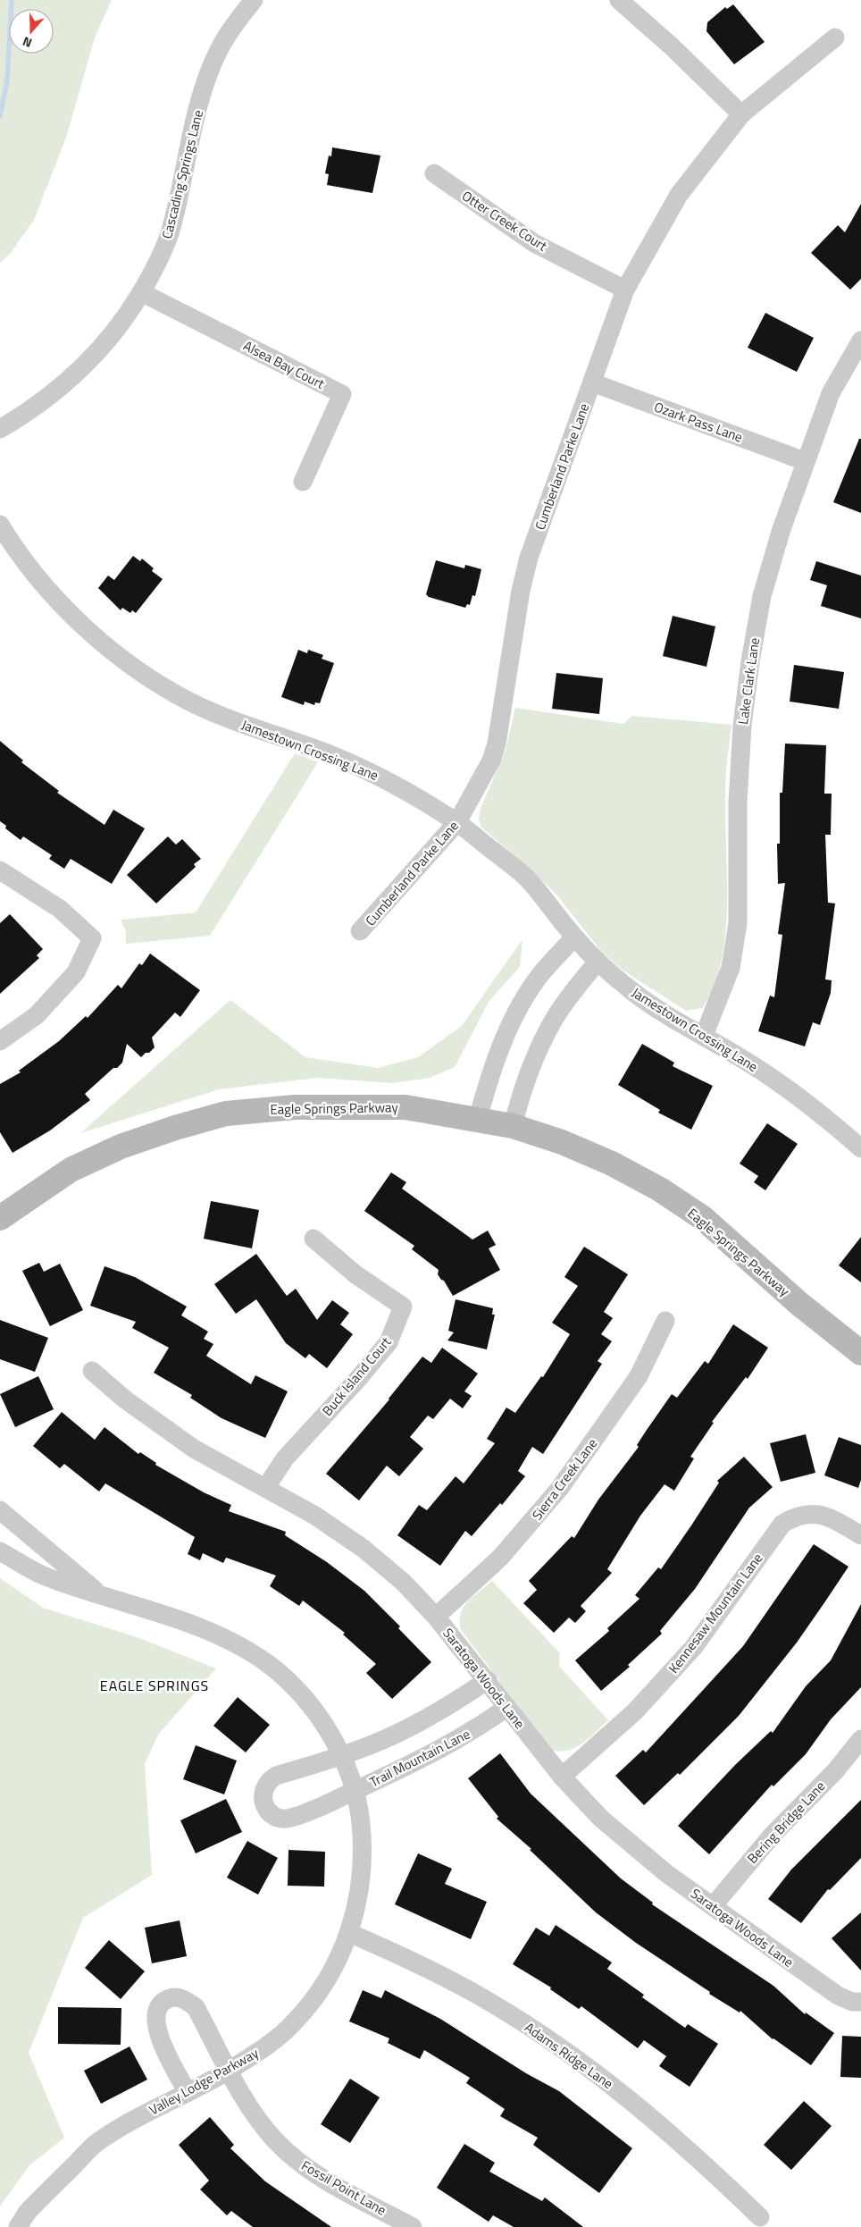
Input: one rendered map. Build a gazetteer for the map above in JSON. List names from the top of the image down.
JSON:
{
  "streets": {
    "street": [
      "Cascading Springs Lane",
      "Otter Creek Court",
      "Alsea Bay Court",
      "Ozark Pass Lane",
      "Cumberland Parke Lane",
      "Lake Clark Lane",
      "Jamestown Crossing Lane",
      "Eagle Springs Parkway",
      "Buck Island Court",
      "Sierra Creek Lane",
      "Kennesaw Mountain Lane",
      "Saratoga Woods Lane",
      "Trail Mountain Lane",
      "Bering Bridge Lane",
      "Adams Ridge Lane",
      "Valley Lodge Parkway",
      "Fossil Point Lane"
    ]
  },
  "crossings": [
    ["Cascading Springs Lane", "Alsea Bay Court"],
    ["Otter Creek Court", "Cumberland Parke Lane"],
    ["Ozark Pass Lane", "Cumberland Parke Lane"],
    ["Ozark Pass Lane", "Lake Clark Lane"],
    ["Cumberland Parke Lane", "Jamestown Crossing Lane"],
    ["Lake Clark Lane", "Jamestown Crossing Lane"],
    ["Buck Island Court", "Saratoga Woods Lane"],
    ["Sierra Creek Lane", "Saratoga Woods Lane"],
    ["Kennesaw Mountain Lane", "Saratoga Woods Lane"],
    ["Saratoga Woods Lane", "Trail Mountain Lane"],
    ["Saratoga Woods Lane", "Bering Bridge Lane"],
    ["Trail Mountain Lane", "Valley Lodge Parkway"],
    ["Adams Ridge Lane", "Valley Lodge Parkway"],
    ["Valley Lodge Parkway", "Fossil Point Lane"]
  ],
  "districts": ["EAGLE SPRINGS"],
  "north": "bottom"
}
